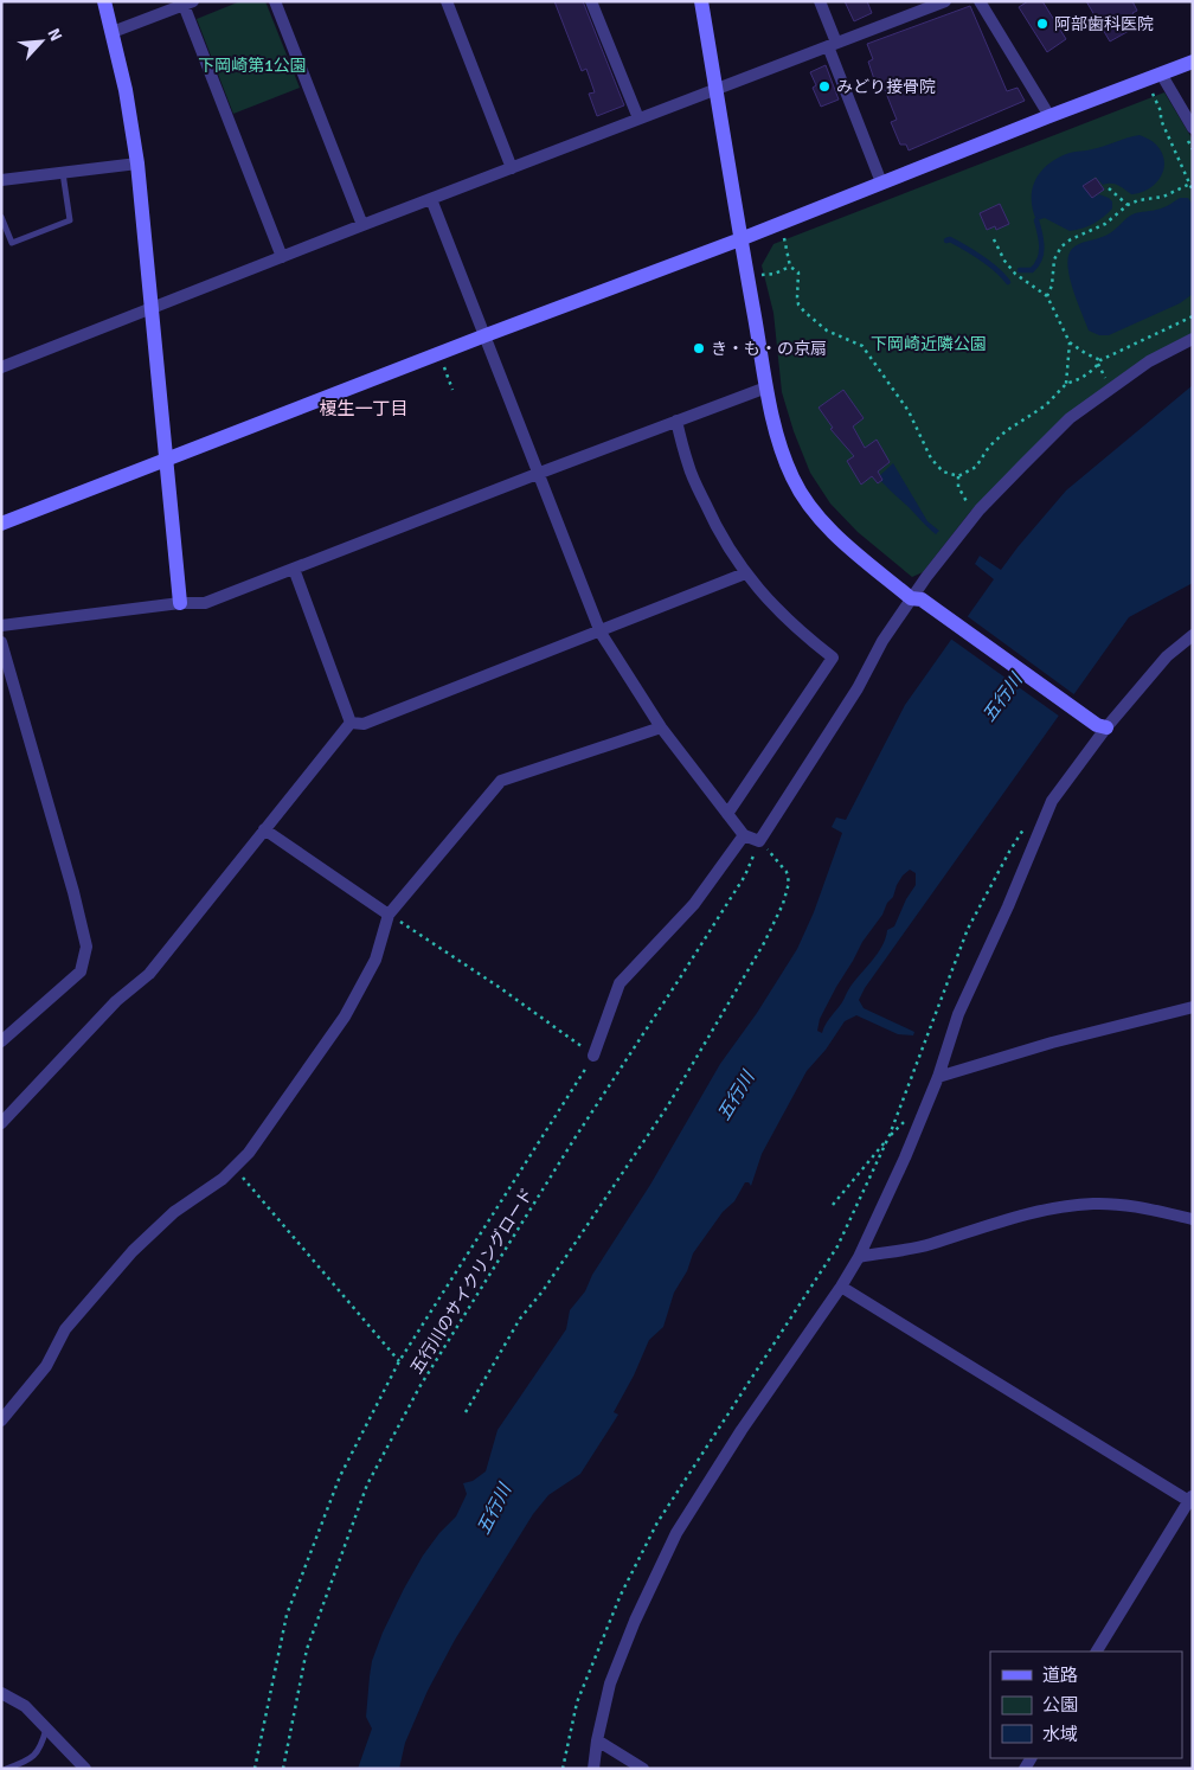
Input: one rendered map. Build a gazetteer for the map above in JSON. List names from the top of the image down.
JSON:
{
  "streets": {
    "path": ["五行川のサイクリングロード"]
  },
  "districts": ["榎生一丁目"],
  "water": ["五行川"],
  "parks": ["下岡崎第1公園", "下岡崎近隣公園"],
  "places": ["阿部歯科医院", "みどり接骨院", "き・も・の京扇"],
  "legend": ["道路", "公園", "水域"],
  "north": "top right"
}
